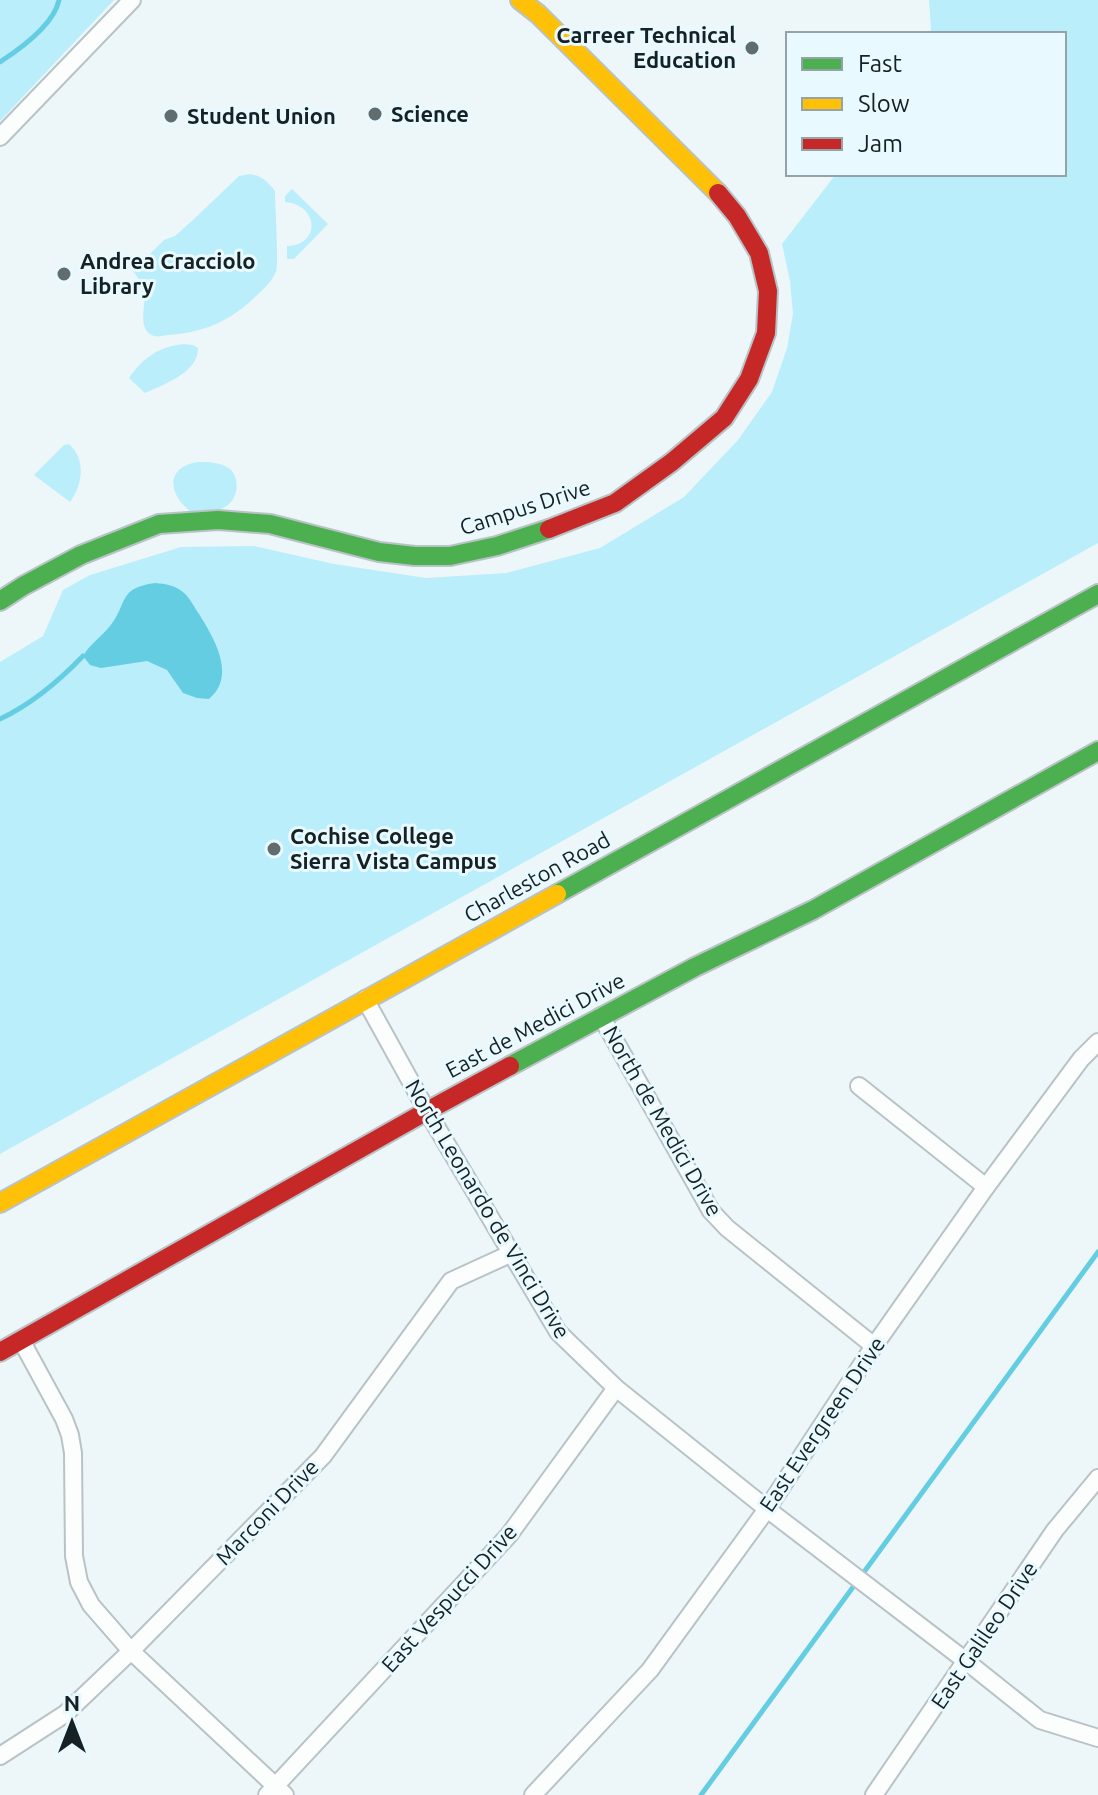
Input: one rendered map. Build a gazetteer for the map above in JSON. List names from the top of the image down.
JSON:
{
  "streets": {
    "street": [
      "Campus Drive",
      "Charleston Road",
      "East de Medici Drive",
      "North de Medici Drive",
      "North Leonardo de Vinci Drive",
      "East Evergreen Drive",
      "Marconi Drive",
      "East Vespucci Drive",
      "East Galileo Drive"
    ]
  },
  "crossings": [
    ["Charleston Road", "North Leonardo de Vinci Drive"],
    ["East de Medici Drive", "North de Medici Drive"],
    ["East de Medici Drive", "North Leonardo de Vinci Drive"],
    ["North de Medici Drive", "East Evergreen Drive"],
    ["North Leonardo de Vinci Drive", "East Evergreen Drive"],
    ["North Leonardo de Vinci Drive", "Marconi Drive"],
    ["North Leonardo de Vinci Drive", "East Vespucci Drive"],
    ["North Leonardo de Vinci Drive", "East Galileo Drive"]
  ],
  "places": [
    "Carreer Technical Education",
    "Science",
    "Student Union",
    "Andrea Cracciolo Library",
    "Cochise College Sierra Vista Campus"
  ],
  "legend": ["Fast", "Slow", "Jam"],
  "north": "top"
}
